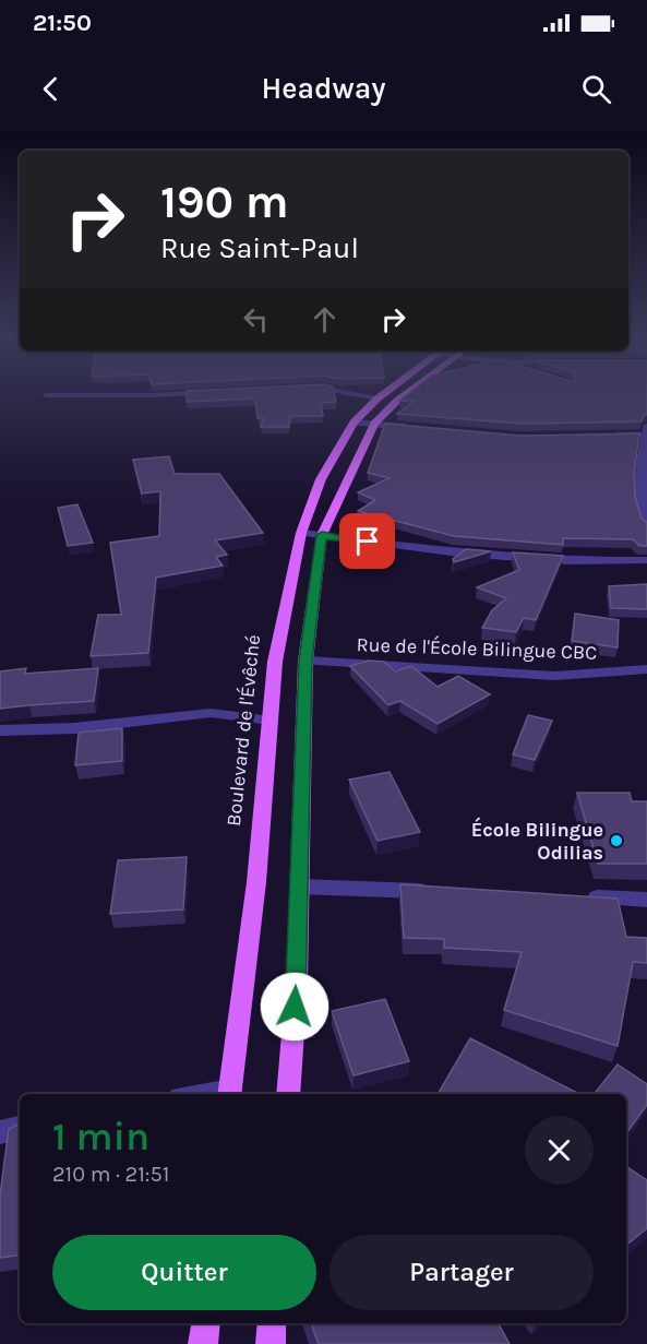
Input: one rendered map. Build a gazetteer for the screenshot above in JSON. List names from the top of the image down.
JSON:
{
  "streets": {
    "main road": ["Boulevard de l'Évêché"],
    "street": ["Rue de l'École Bilingue CBC"]
  },
  "crossings": [
    ["Rue de l'École Bilingue CBC", "Boulevard de l'Évêché"]
  ],
  "places": ["École Bilingue Odilias"],
  "page": {
    "status": "21:50",
    "header": "Headway",
    "turn": ["190 m", "Rue Saint-Paul"],
    "heading": ["1 min", "210 m · 21:51"],
    "buttons": ["Quitter", "Partager"]
  }
}
